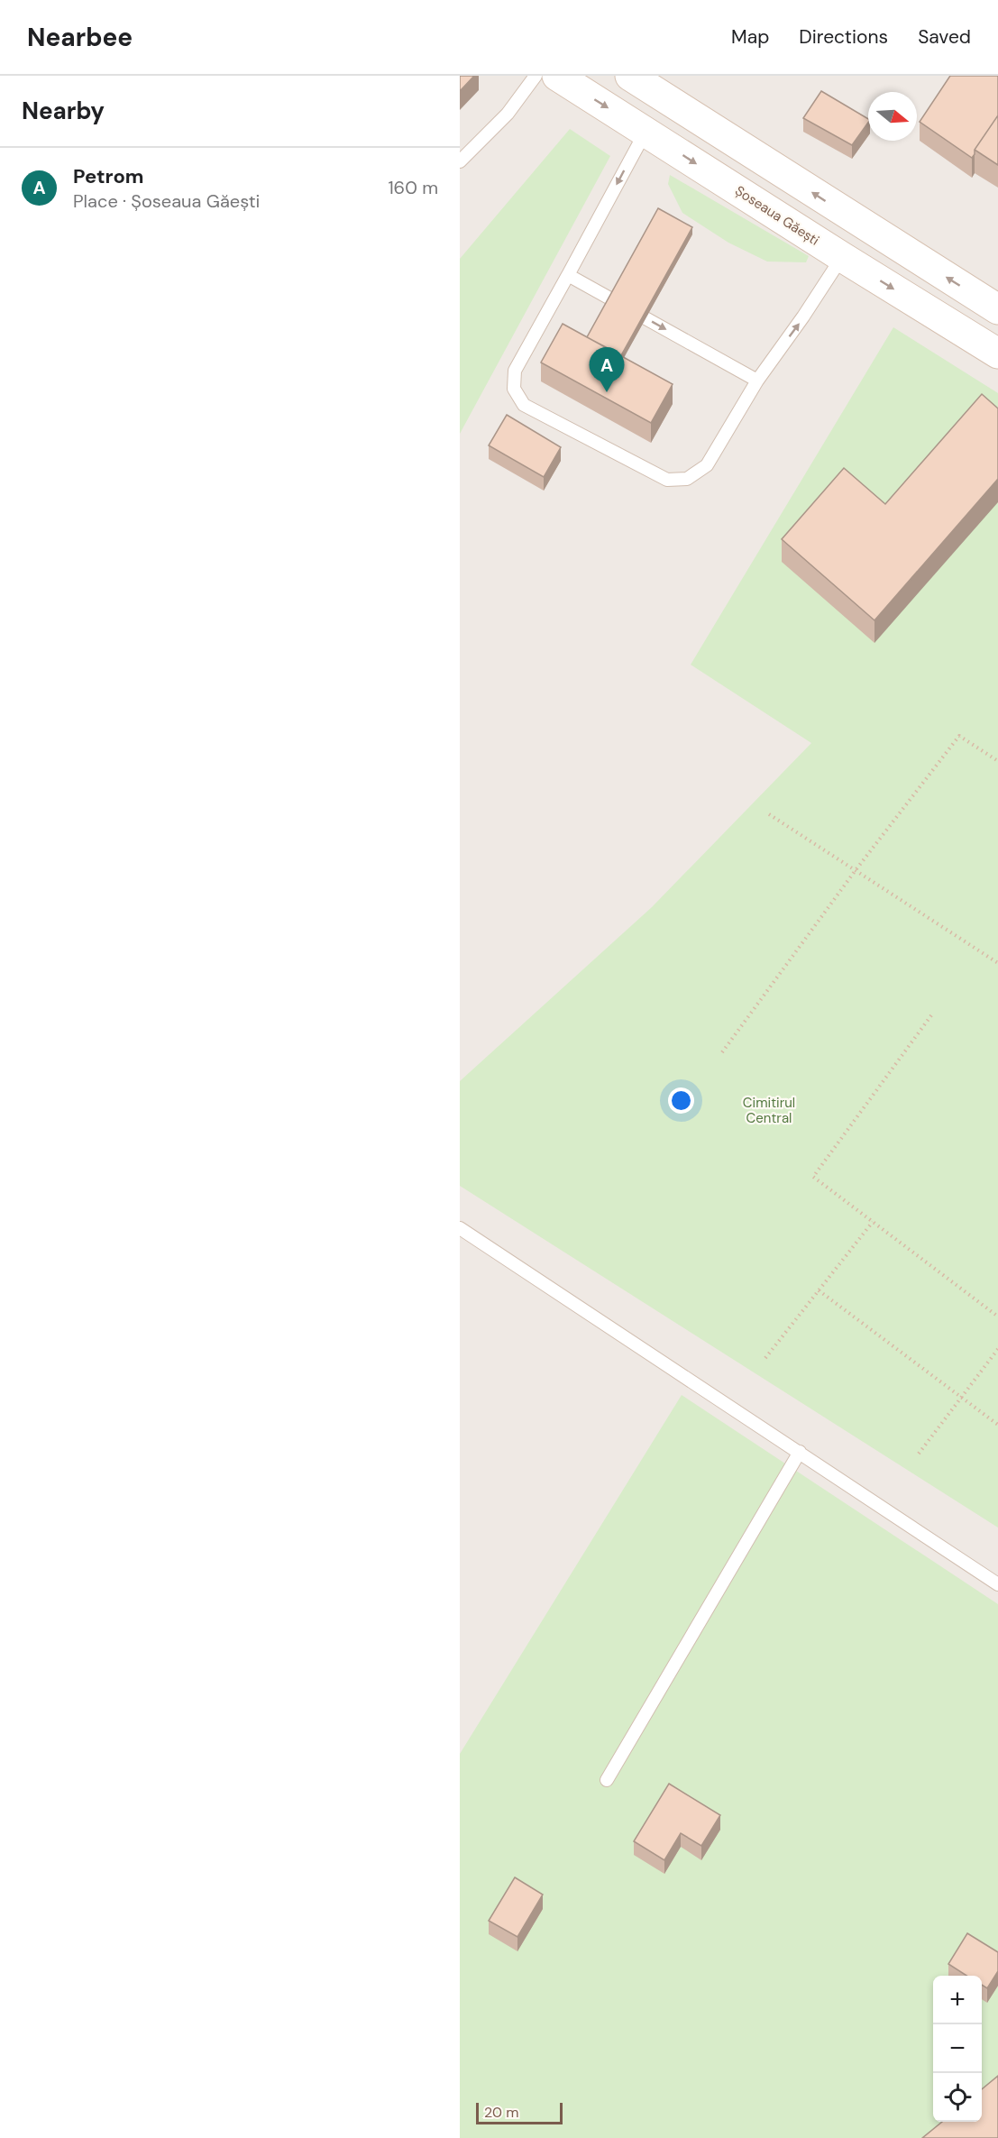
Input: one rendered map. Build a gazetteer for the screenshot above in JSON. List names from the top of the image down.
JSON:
{
  "streets": {
    "main road": ["Șoseaua Găești"]
  },
  "parks": ["Cimitirul Central"],
  "scale_bar": "20 m",
  "north": "right",
  "page": {
    "header": "Nearbee",
    "nav": ["Map", "Directions", "Saved"],
    "heading": "Nearby",
    "list": [
      {
        "mark": "A",
        "name": "Petrom",
        "note": "Place · Șoseaua Găești",
        "value": "160 m"
      }
    ],
    "pins": "A",
    "map_buttons": ["+", "−"],
    "scale": "20 m"
  }
}
